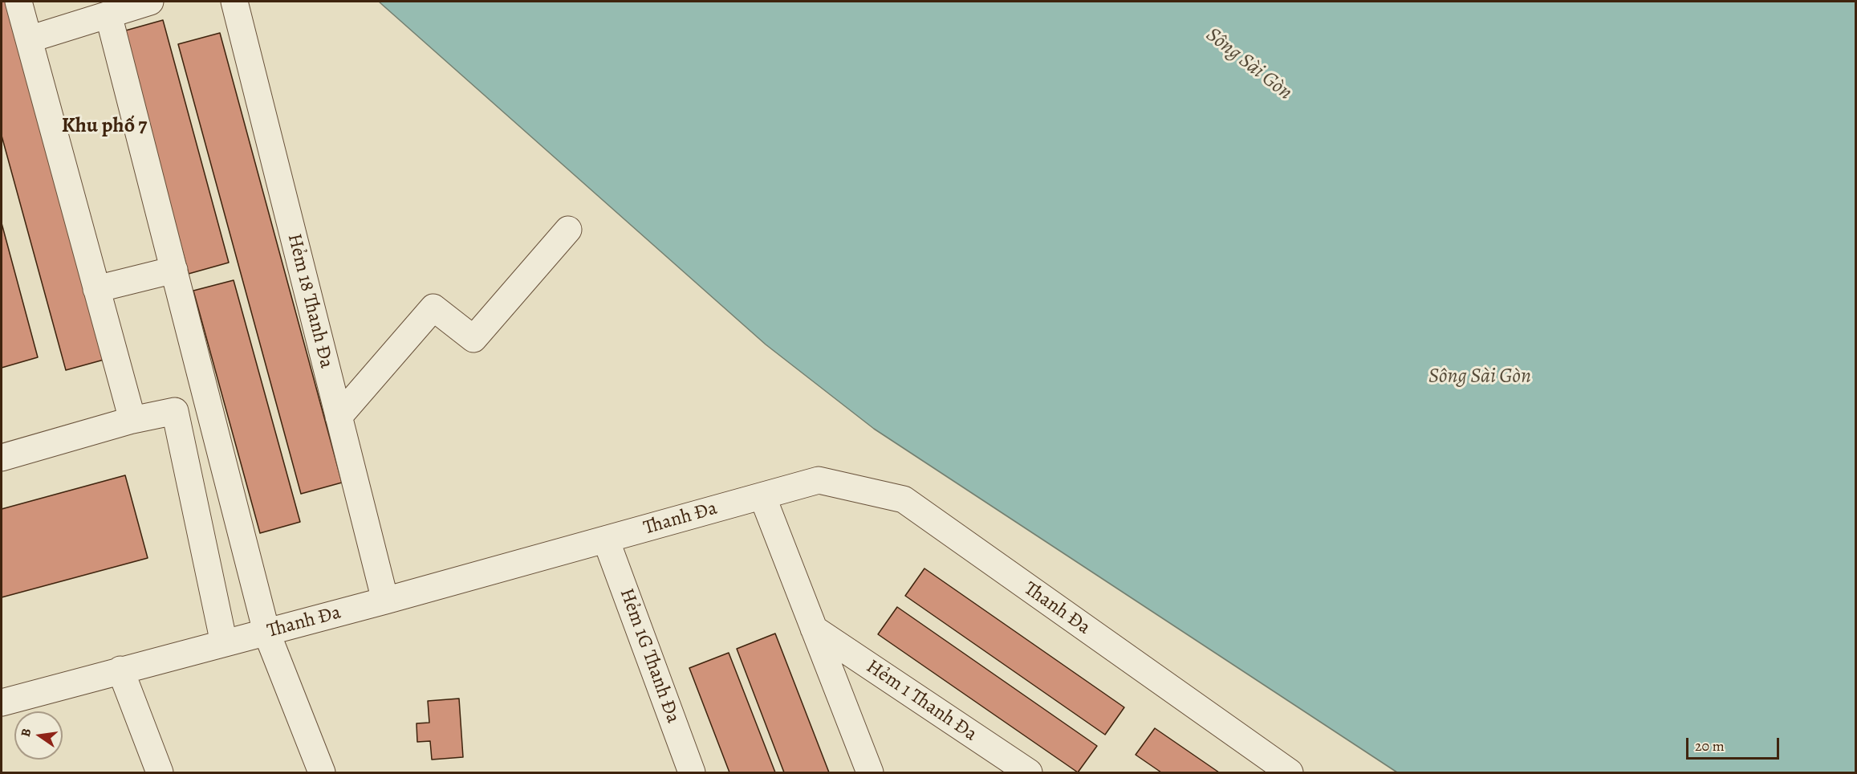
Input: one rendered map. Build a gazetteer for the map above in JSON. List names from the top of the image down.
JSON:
{
  "streets": {
    "street": [
      "Hẻm 18 Thanh Đa",
      "Thanh Đa",
      "Hẻm 1G Thanh Đa",
      "Hẻm 1 Thanh Đa"
    ]
  },
  "crossings": [
    ["Hẻm 18 Thanh Đa", "Thanh Đa"],
    ["Thanh Đa", "Hẻm 1G Thanh Đa"],
    ["Thanh Đa", "Hẻm 1 Thanh Đa"]
  ],
  "districts": ["Khu phố 7"],
  "water": ["Sông Sài Gòn"],
  "scale_bar": "20 m",
  "north": "left"
}
